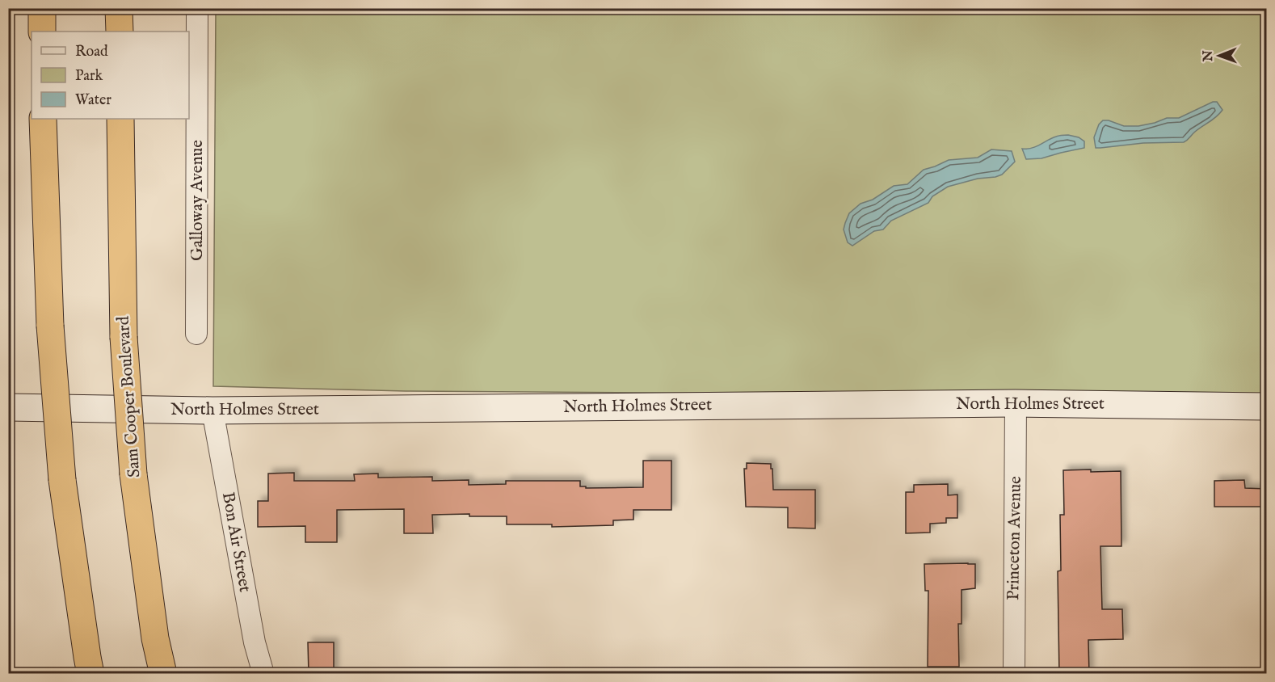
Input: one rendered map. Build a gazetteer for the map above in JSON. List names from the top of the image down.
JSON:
{
  "streets": {
    "highway": ["Sam Cooper Boulevard"],
    "main road": ["North Holmes Street"],
    "street": ["Galloway Avenue", "Princeton Avenue", "Bon Air Street"]
  },
  "crossings": [
    ["North Holmes Street", "Princeton Avenue"],
    ["North Holmes Street", "Bon Air Street"]
  ],
  "legend": ["Road", "Park", "Water"],
  "north": "left"
}
